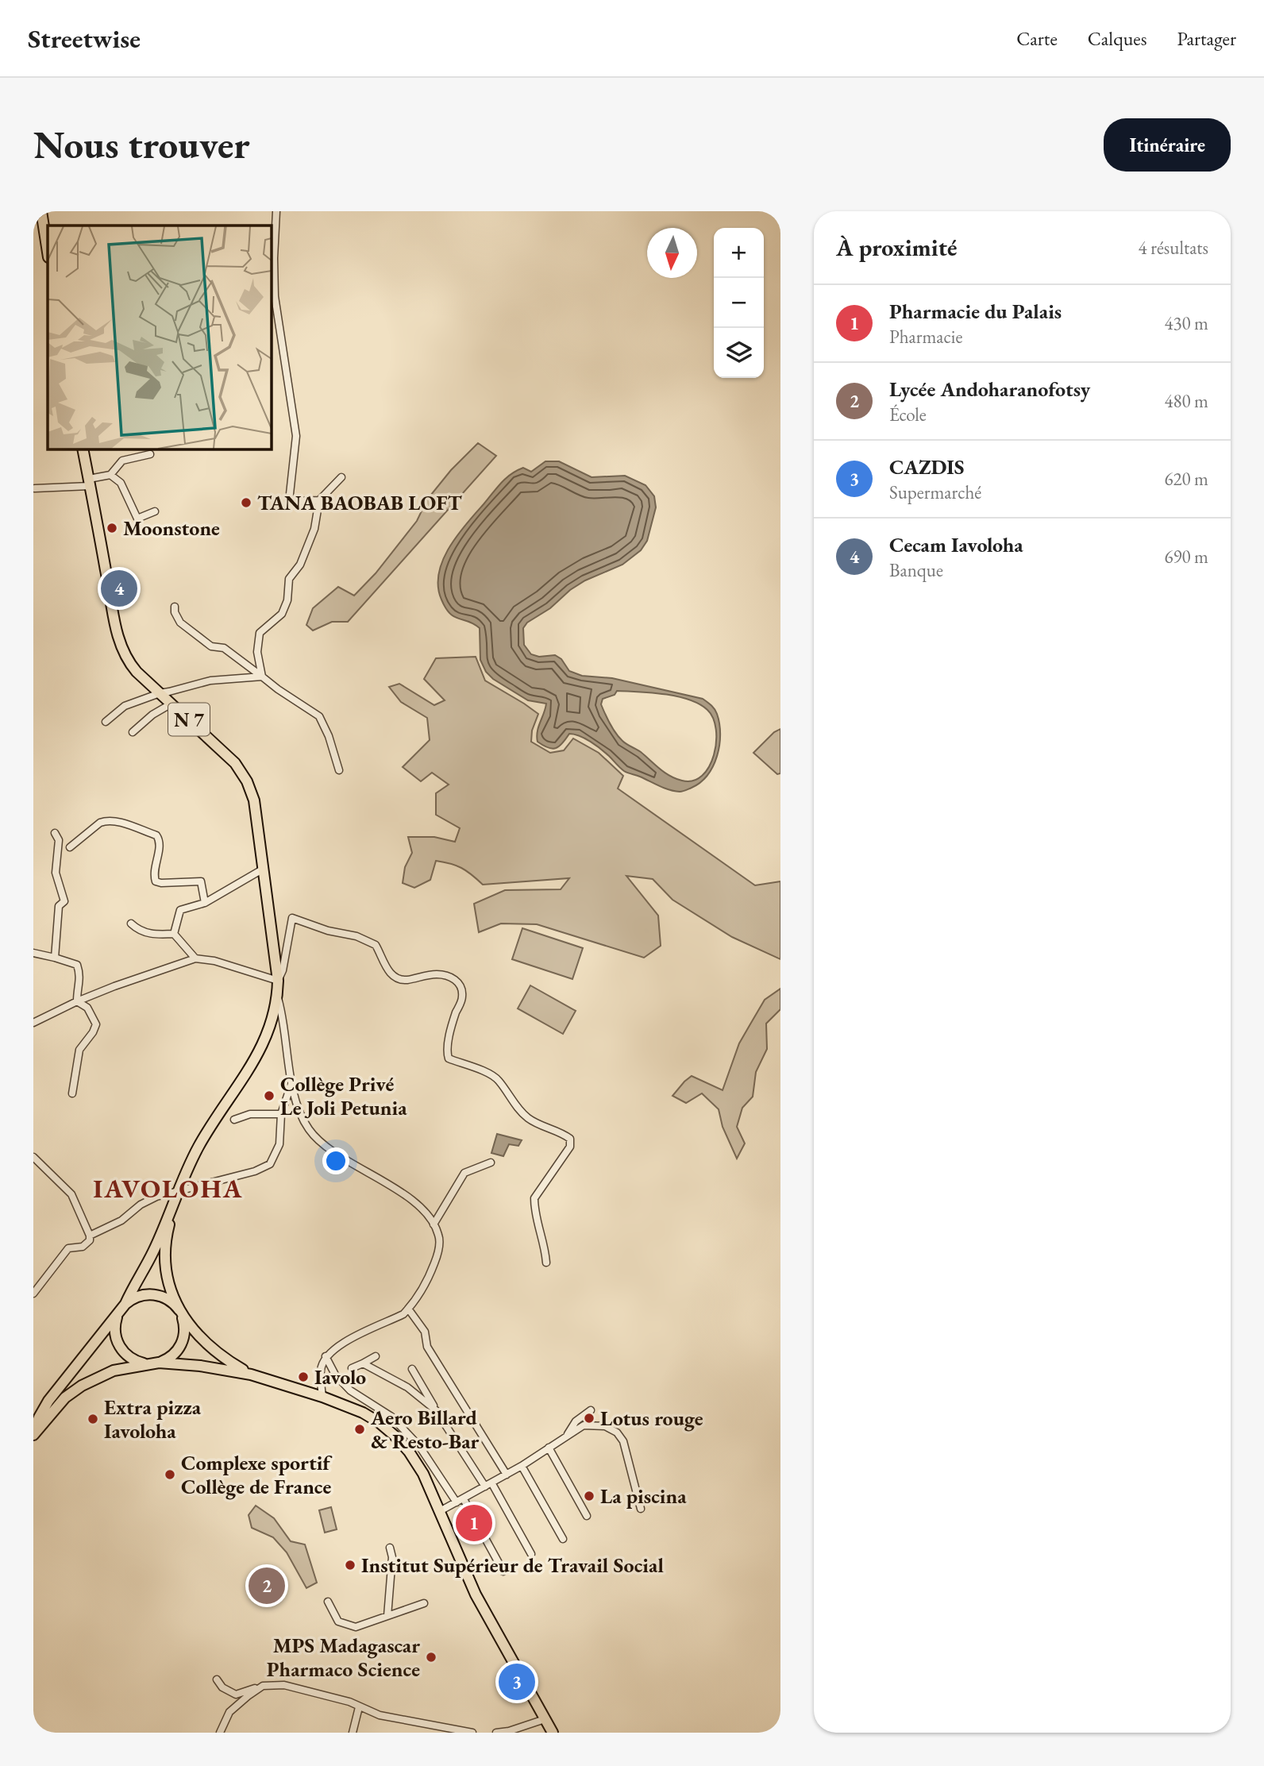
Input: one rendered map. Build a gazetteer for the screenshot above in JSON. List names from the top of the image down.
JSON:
{
  "streets": {
    "main road": ["N 7"]
  },
  "districts": ["IAVOLOHA"],
  "places": [
    "TANA BAOBAB LOFT",
    "Moonstone",
    "Collège Privé Le Joli Petunia",
    "Iavolo",
    "Lotus rouge",
    "Extra pizza Iavoloha",
    "Aero Billard & Resto-Bar",
    "Complexe sportif Collège de France",
    "La piscina",
    "Institut Supérieur de Travail Social",
    "MPS Madagascar Pharmaco Science"
  ],
  "north": "bottom",
  "page": {
    "header": "Streetwise",
    "nav": ["Carte", "Calques", "Partager"],
    "buttons": "Itinéraire",
    "title": "Nous trouver",
    "heading": ["À proximité", "4 résultats"],
    "map_buttons": ["+", "−"],
    "list": [
      {
        "mark": "1",
        "name": "Pharmacie du Palais",
        "note": "Pharmacie",
        "value": "430 m"
      },
      {
        "mark": "2",
        "name": "Lycée Andoharanofotsy",
        "note": "École",
        "value": "480 m"
      },
      {
        "mark": "3",
        "name": "CAZDIS",
        "note": "Supermarché",
        "value": "620 m"
      },
      {
        "mark": "4",
        "name": "Cecam Iavoloha",
        "note": "Banque",
        "value": "690 m"
      }
    ],
    "pins": [
      "4",
      "1",
      "2",
      "3"
    ]
  }
}
